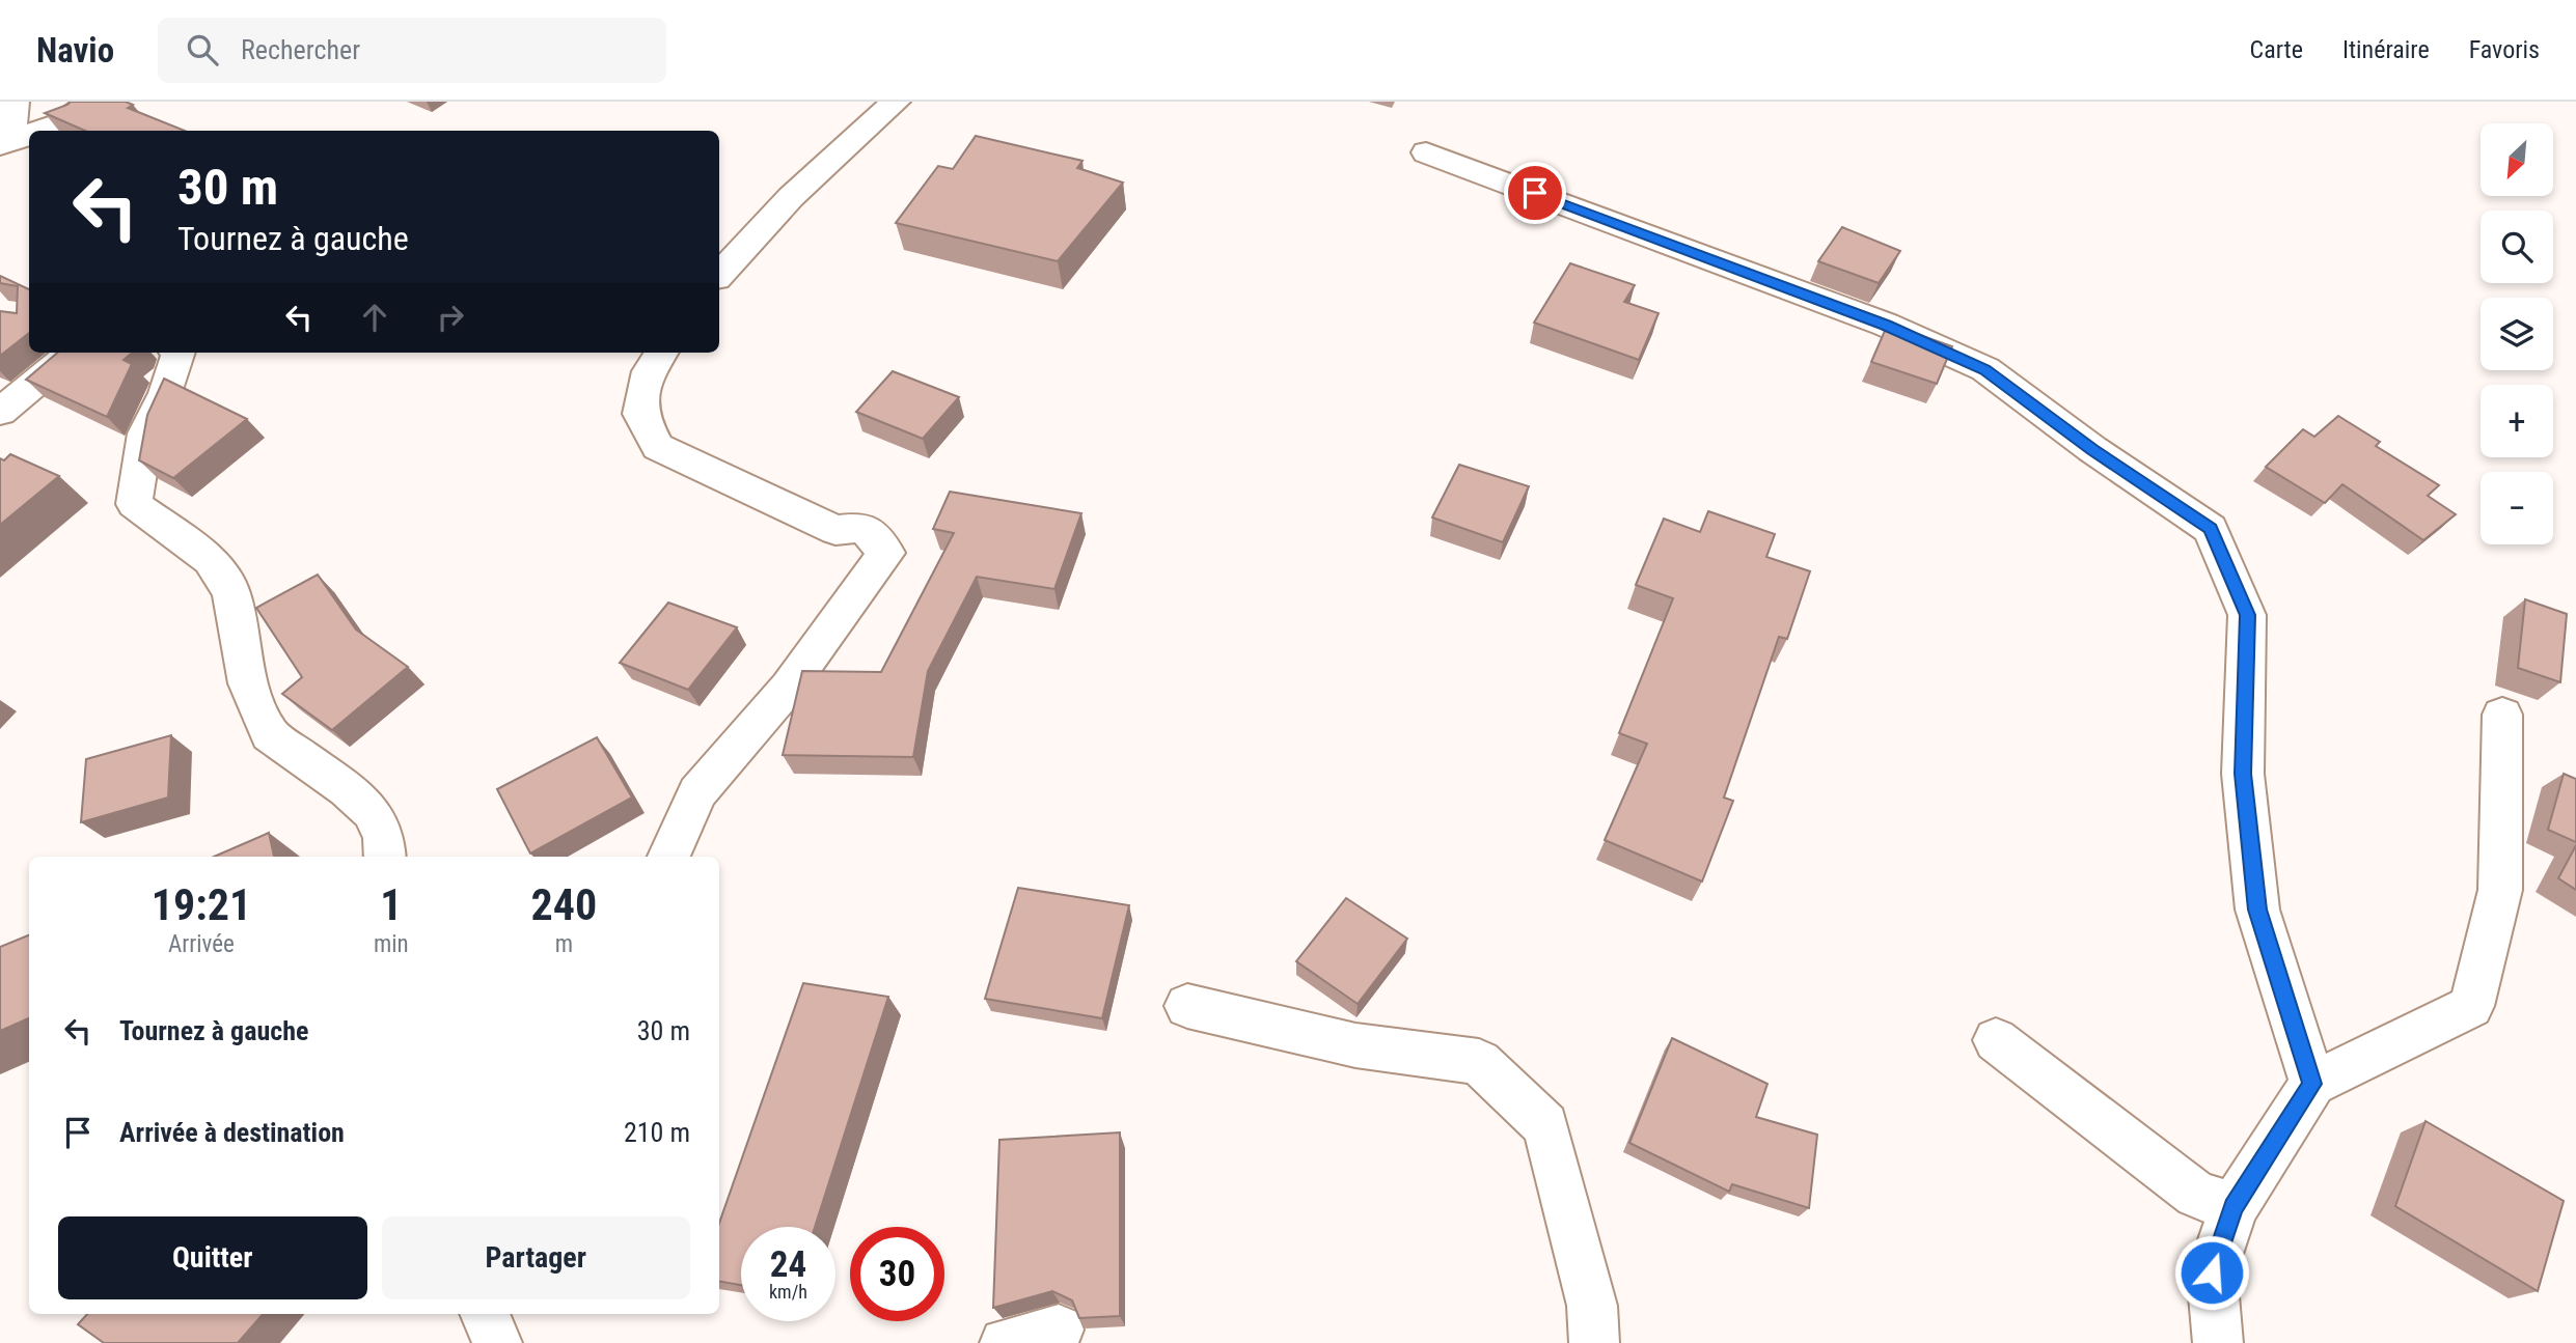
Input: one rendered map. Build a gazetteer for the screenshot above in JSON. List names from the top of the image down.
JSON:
{
  "north": "bottom left",
  "page": {
    "header": "Navio",
    "search": "Rechercher",
    "nav": ["Carte", "Itinéraire", "Favoris"],
    "map_buttons": ["+", "−"],
    "turn": ["30 m", "Tournez à gauche"],
    "eta": [
      "19:21",
      "Arrivée",
      "1",
      "min",
      "240",
      "m"
    ],
    "list": [
      {
        "name": "Tournez à gauche",
        "value": "30 m"
      },
      {
        "name": "Arrivée à destination",
        "value": "210 m"
      }
    ],
    "buttons": ["Quitter", "Partager"],
    "speed": "24 km/h",
    "limit": "30"
  }
}
